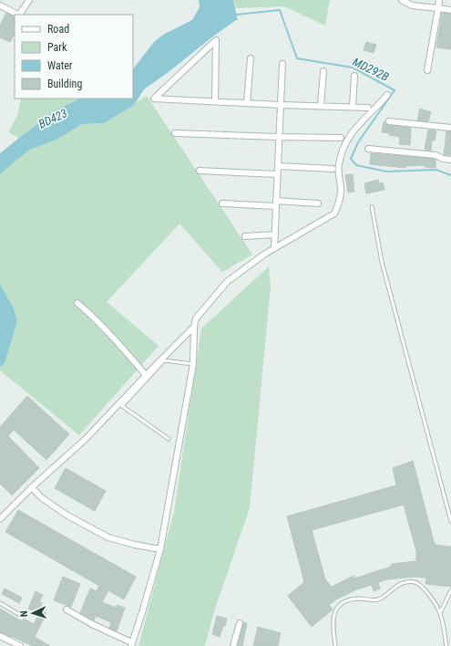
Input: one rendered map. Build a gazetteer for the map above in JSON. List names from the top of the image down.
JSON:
{
  "water": ["MD292B", "BD423"],
  "legend": [
    "Road",
    "Park",
    "Water",
    "Building"
  ],
  "north": "left"
}
